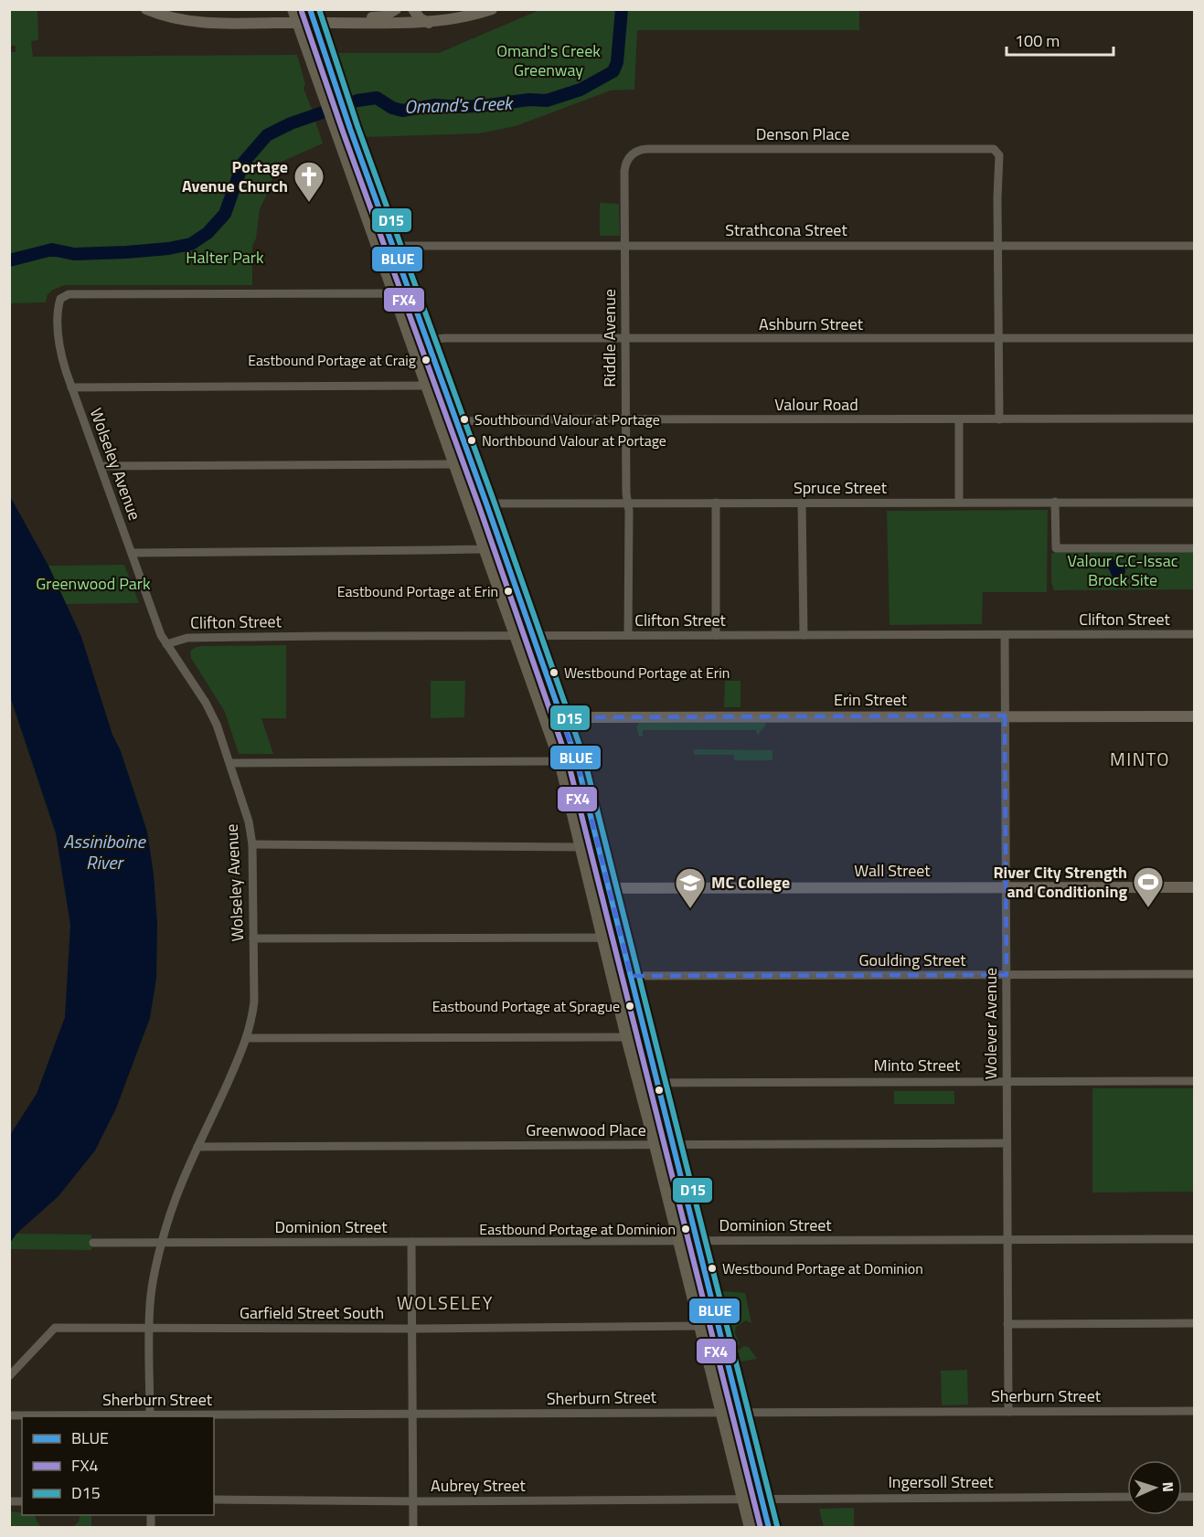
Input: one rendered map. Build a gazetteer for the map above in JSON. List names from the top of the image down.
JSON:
{
  "streets": {
    "main road": ["Erin Street", "Wall Street"],
    "street": [
      "Denson Place",
      "Strathcona Street",
      "Ashburn Street",
      "Riddle Avenue",
      "Valour Road",
      "Wolseley Avenue",
      "Spruce Street",
      "Clifton Street",
      "Goulding Street",
      "Wolever Avenue",
      "Minto Street",
      "Greenwood Place",
      "Dominion Street",
      "Garfield Street South",
      "Sherburn Street",
      "Ingersoll Street",
      "Aubrey Street"
    ]
  },
  "crossings": [
    ["Denson Place", "Strathcona Street"],
    ["Denson Place", "Riddle Avenue"],
    ["Strathcona Street", "Riddle Avenue"],
    ["Ashburn Street", "Riddle Avenue"],
    ["Riddle Avenue", "Valour Road"],
    ["Riddle Avenue", "Spruce Street"],
    ["Riddle Avenue", "Clifton Street"],
    ["Wolseley Avenue", "Clifton Street"],
    ["Wolseley Avenue", "Greenwood Place"],
    ["Wolseley Avenue", "Dominion Street"],
    ["Wolseley Avenue", "Garfield Street South"],
    ["Wolseley Avenue", "Sherburn Street"],
    ["Clifton Street", "Wolever Avenue"],
    ["Erin Street", "Wolever Avenue"],
    ["Wall Street", "Wolever Avenue"],
    ["Goulding Street", "Wolever Avenue"],
    ["Wolever Avenue", "Minto Street"],
    ["Wolever Avenue", "Greenwood Place"],
    ["Wolever Avenue", "Dominion Street"],
    ["Wolever Avenue", "Sherburn Street"],
    ["Ingersoll Street", "Aubrey Street"]
  ],
  "districts": ["MINTO", "WOLSELEY"],
  "water": ["Omand's Creek", "Assiniboine River"],
  "parks": [
    "Omand's Creek Greenway",
    "Halter Park",
    "Valour C.C-Issac Brock Site",
    "Greenwood Park"
  ],
  "places": {
    "church": ["Portage Avenue Church"],
    "other": [
      "Eastbound Portage at Craig",
      "Southbound Valour at Portage",
      "Northbound Valour at Portage",
      "Eastbound Portage at Erin",
      "Westbound Portage at Erin",
      "Eastbound Portage at Sprague",
      "Eastbound Portage at Dominion",
      "Westbound Portage at Dominion"
    ],
    "sports": ["River City Strength and Conditioning"],
    "school or university": ["MC College"]
  },
  "lines": ["transit line BLUE", "transit line D15", "transit line FX4"],
  "legend": ["BLUE", "FX4", "D15"],
  "scale_bar": "100 m",
  "north": "right"
}
